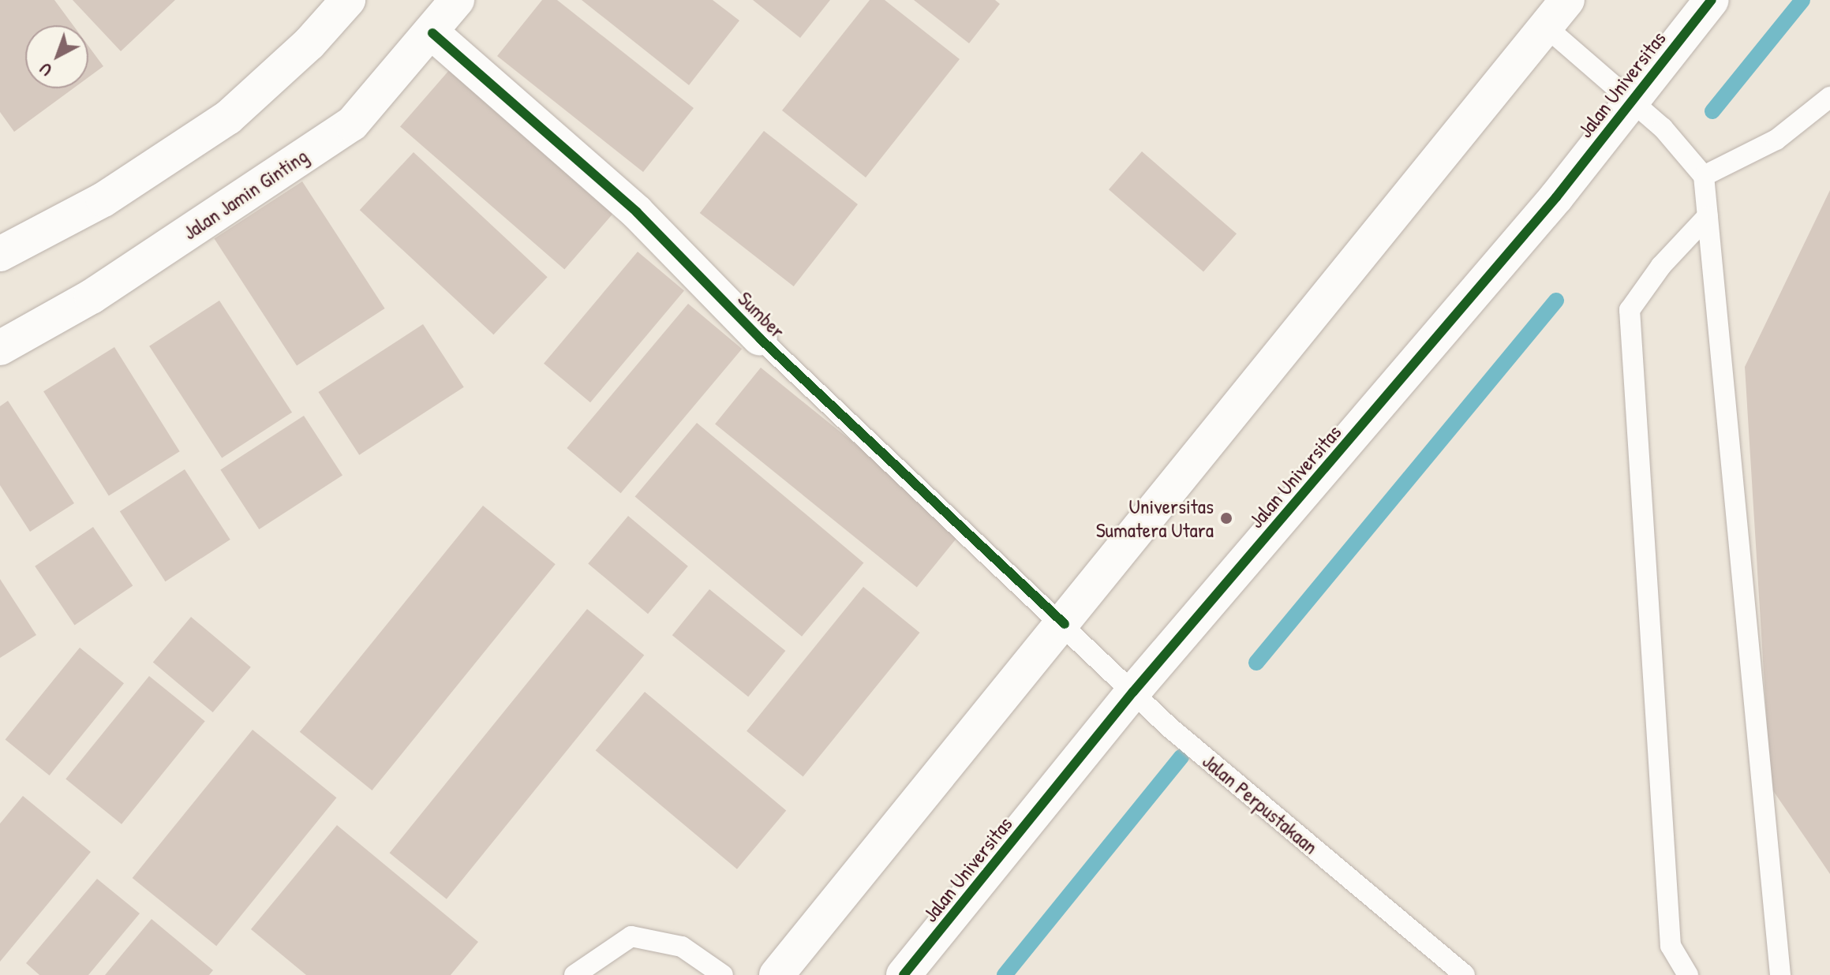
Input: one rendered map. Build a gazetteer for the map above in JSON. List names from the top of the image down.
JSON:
{
  "streets": {
    "street": ["Jalan Universitas", "Jalan Jamin Ginting", "Sumber"],
    "lane": ["Jalan Perpustakaan"]
  },
  "crossings": [
    ["Jalan Universitas", "Jalan Perpustakaan"],
    ["Jalan Jamin Ginting", "Sumber"],
    ["Sumber", "Jalan Perpustakaan"]
  ],
  "places": ["Universitas Sumatera Utara"],
  "north": "bottom left"
}
